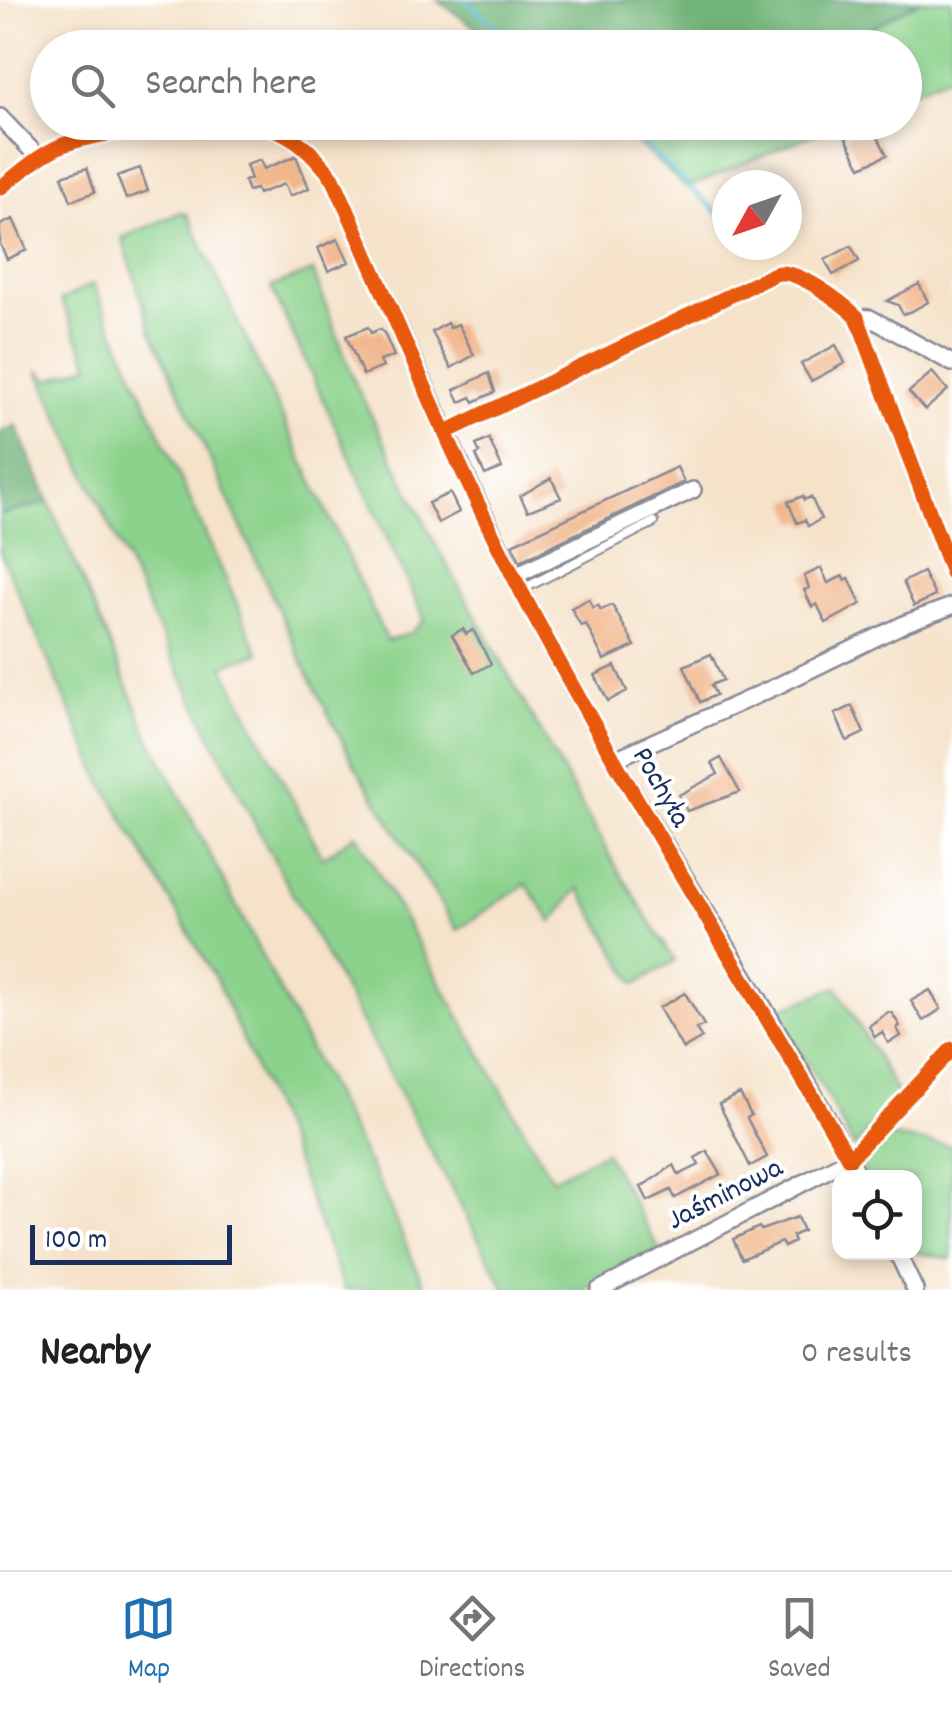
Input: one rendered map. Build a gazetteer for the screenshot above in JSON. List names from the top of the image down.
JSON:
{
  "streets": {
    "street": ["Pochyła", "Jaśminowa"]
  },
  "crossings": [
    ["Pochyła", "Jaśminowa"]
  ],
  "scale_bar": "100 m",
  "north": "bottom left",
  "page": {
    "search": "Search here",
    "scale": "100 m",
    "heading": ["Nearby", "0 results"],
    "nav": ["Map", "Directions", "Saved"]
  }
}
